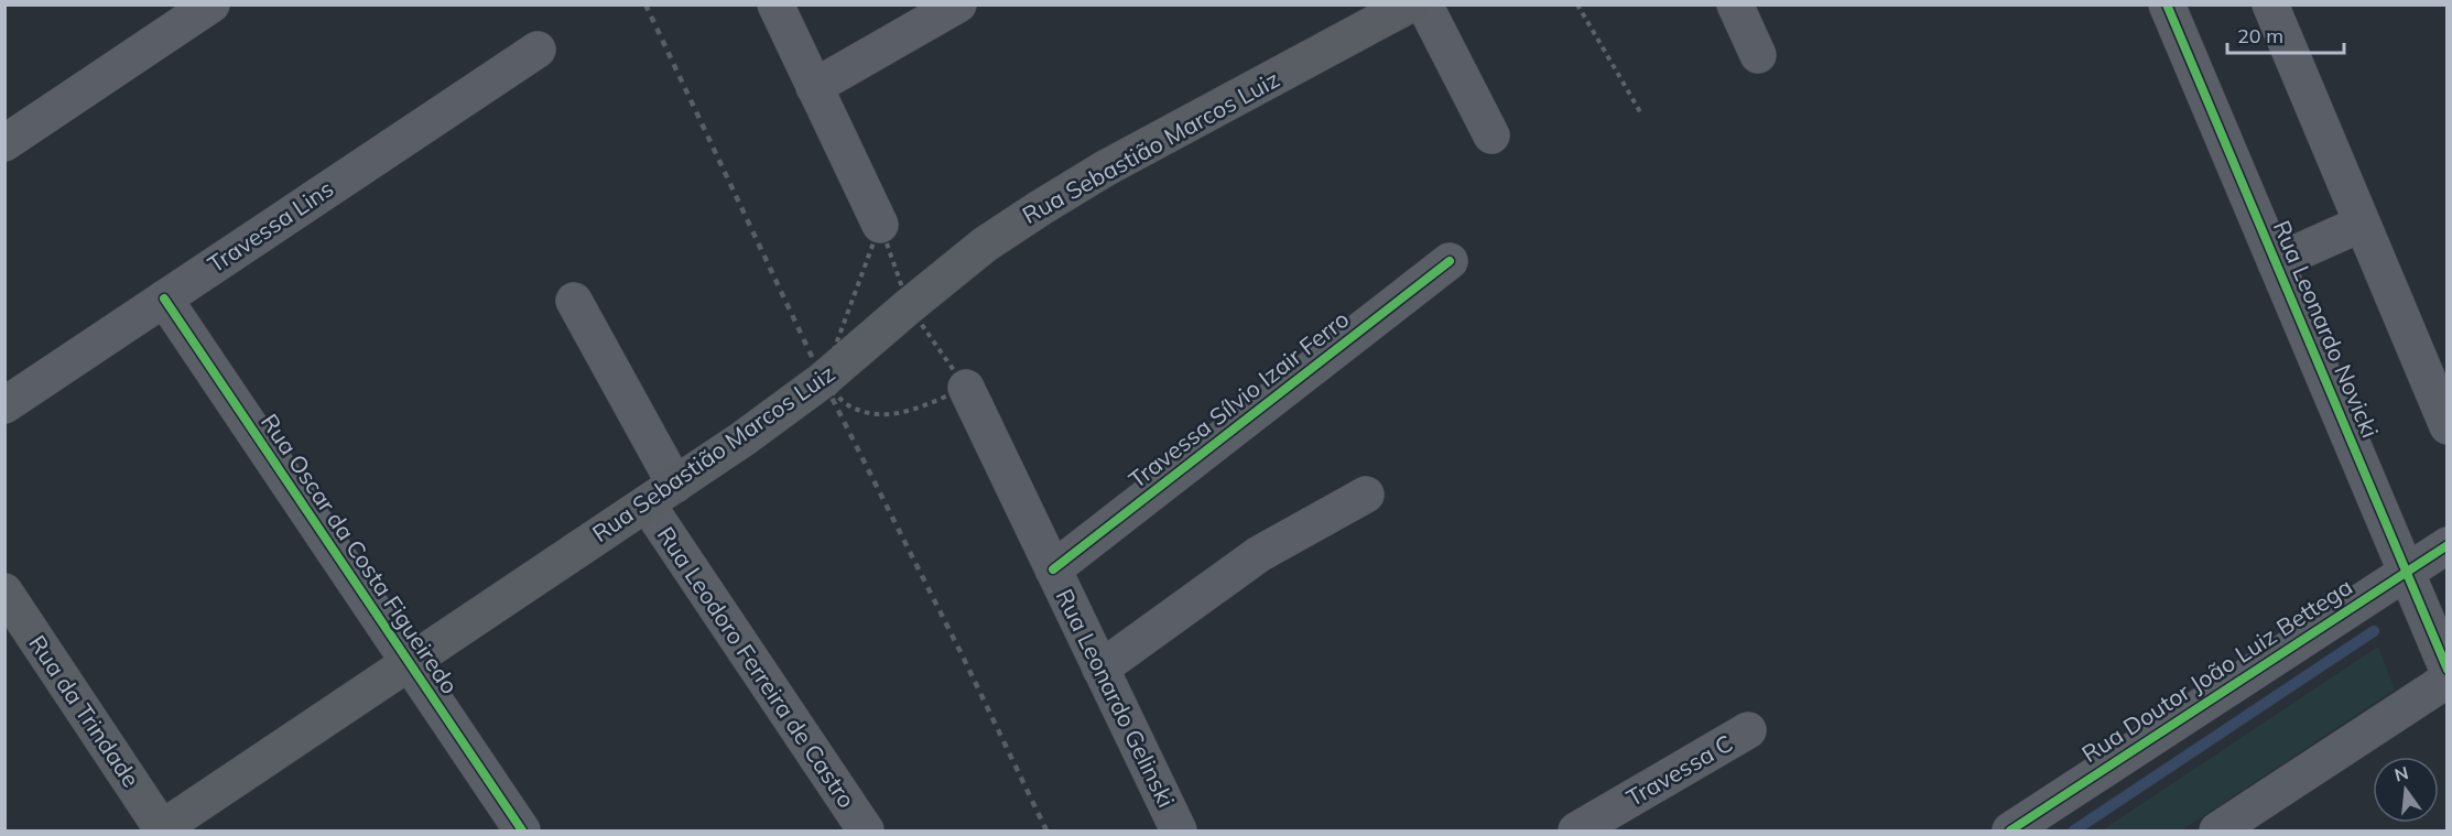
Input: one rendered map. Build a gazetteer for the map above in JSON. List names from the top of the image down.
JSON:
{
  "streets": {
    "main road": ["Rua Sebastião Marcos Luiz", "Rua da Trindade"],
    "street": [
      "Travessa Lins",
      "Rua Leonardo Novicki",
      "Travessa Sílvio Izair Ferro",
      "Rua Oscar da Costa Figueiredo",
      "Rua Leodoro Ferreira de Castro",
      "Rua Doutor João Luiz Bettega",
      "Rua Leonardo Gelinski",
      "Travessa C"
    ]
  },
  "crossings": [
    ["Rua Sebastião Marcos Luiz", "Rua Oscar da Costa Figueiredo"],
    ["Rua Sebastião Marcos Luiz", "Rua Leodoro Ferreira de Castro"],
    ["Rua Sebastião Marcos Luiz", "Rua da Trindade"],
    ["Travessa Lins", "Rua Oscar da Costa Figueiredo"],
    ["Rua Leonardo Novicki", "Rua Doutor João Luiz Bettega"],
    ["Travessa Sílvio Izair Ferro", "Rua Leonardo Gelinski"]
  ],
  "scale_bar": "20 m",
  "north": "top"
}
